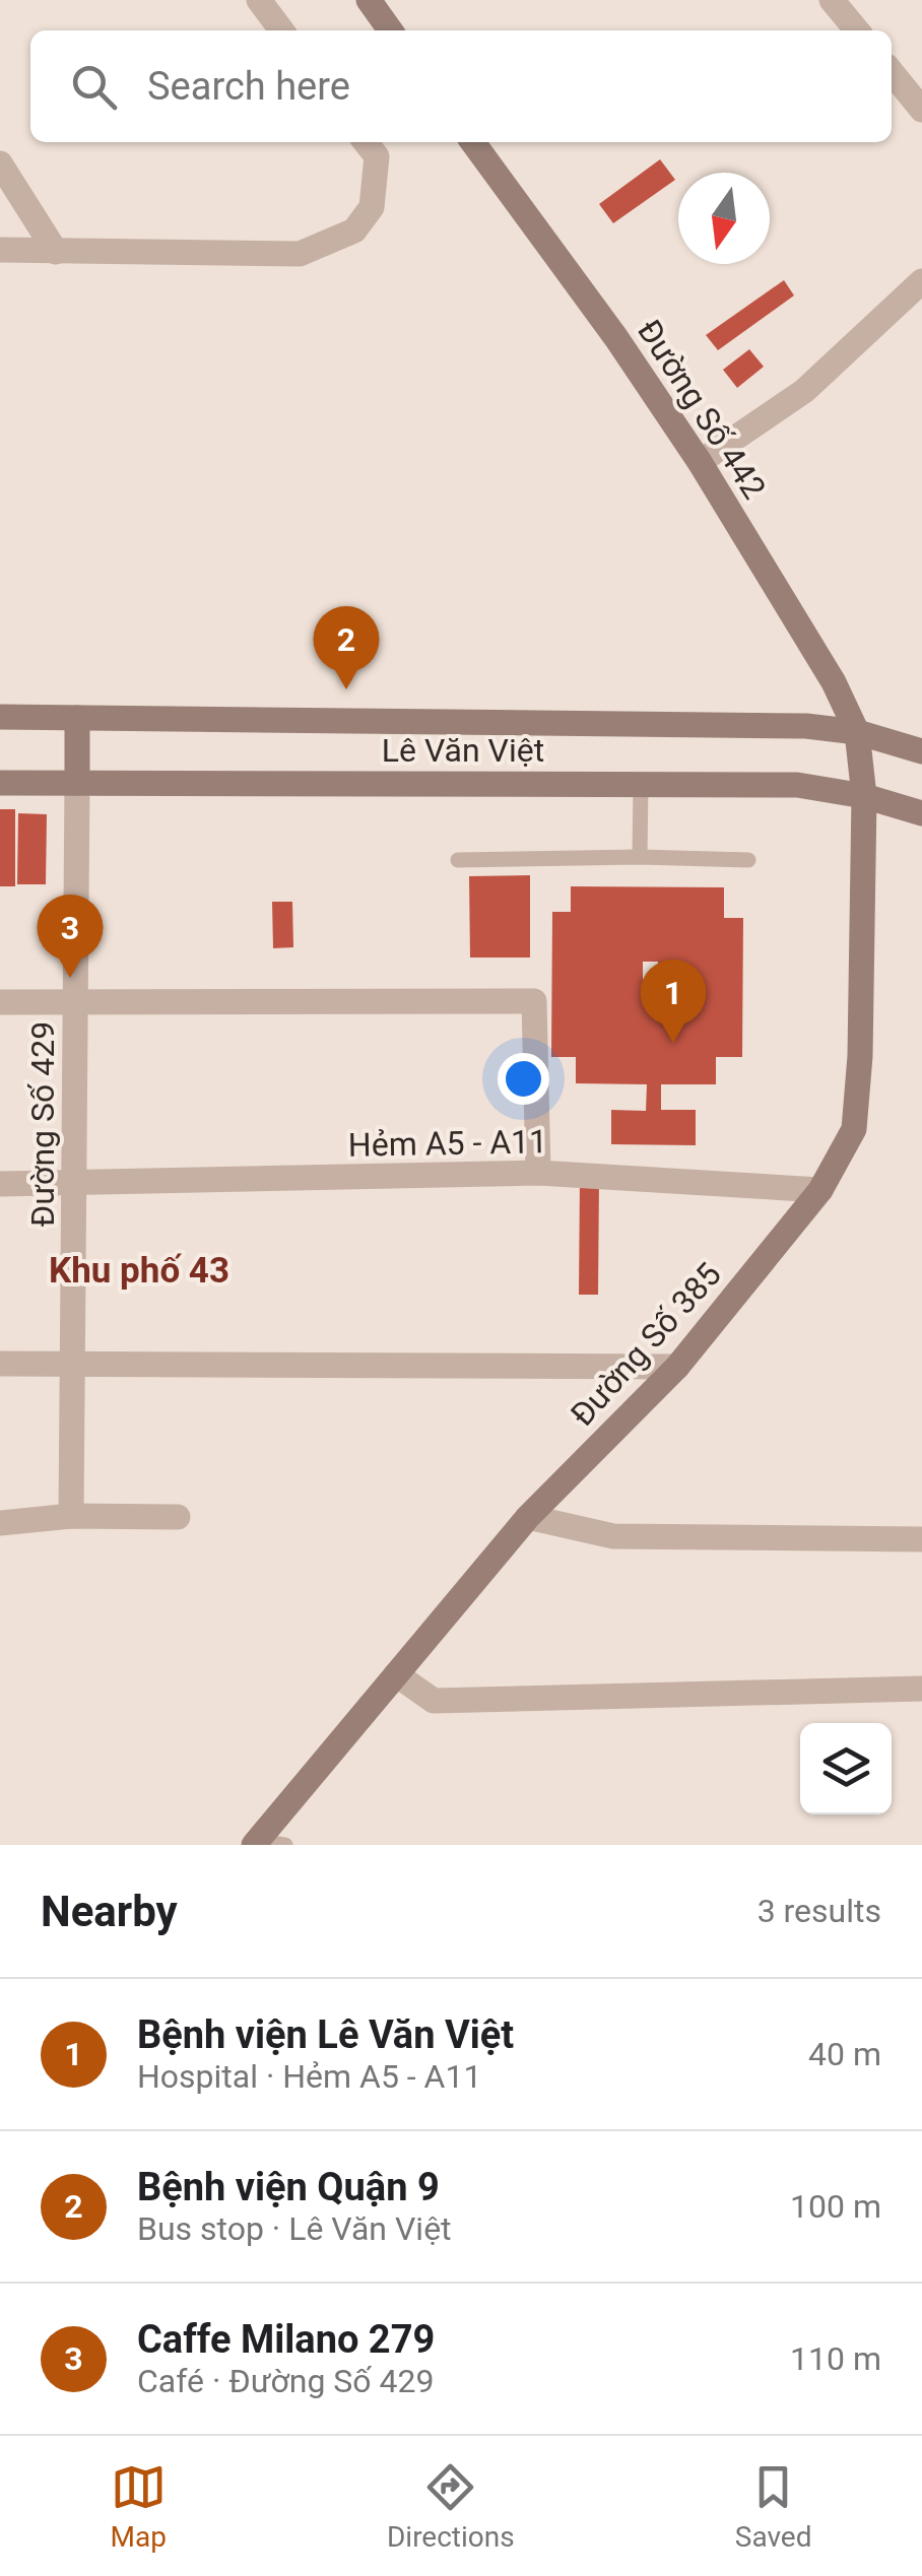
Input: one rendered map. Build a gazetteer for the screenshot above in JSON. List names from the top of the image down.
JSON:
{
  "streets": {
    "street": [
      "Đường Số 442",
      "Lê Văn Việt",
      "Đường Số 429",
      "Hẻm A5 - A11",
      "Đường Số 385"
    ]
  },
  "crossings": [
    ["Đường Số 442", "Lê Văn Việt"],
    ["Đường Số 442", "Đường Số 385"],
    ["Lê Văn Việt", "Đường Số 429"],
    ["Lê Văn Việt", "Đường Số 385"],
    ["Đường Số 429", "Hẻm A5 - A11"],
    ["Hẻm A5 - A11", "Đường Số 385"]
  ],
  "districts": ["Khu phố 43"],
  "north": "bottom",
  "page": {
    "search": "Search here",
    "pins": ["2", "3", "1"],
    "heading": ["Nearby", "3 results"],
    "list": [
      {
        "mark": "1",
        "name": "Bệnh viện Lê Văn Việt",
        "note": "Hospital · Hẻm A5 - A11",
        "value": "40 m"
      },
      {
        "mark": "2",
        "name": "Bệnh viện Quận 9",
        "note": "Bus stop · Lê Văn Việt",
        "value": "100 m"
      },
      {
        "mark": "3",
        "name": "Caffe Milano 279",
        "note": "Café · Đường Số 429",
        "value": "110 m"
      }
    ],
    "nav": ["Map", "Directions", "Saved"]
  }
}
